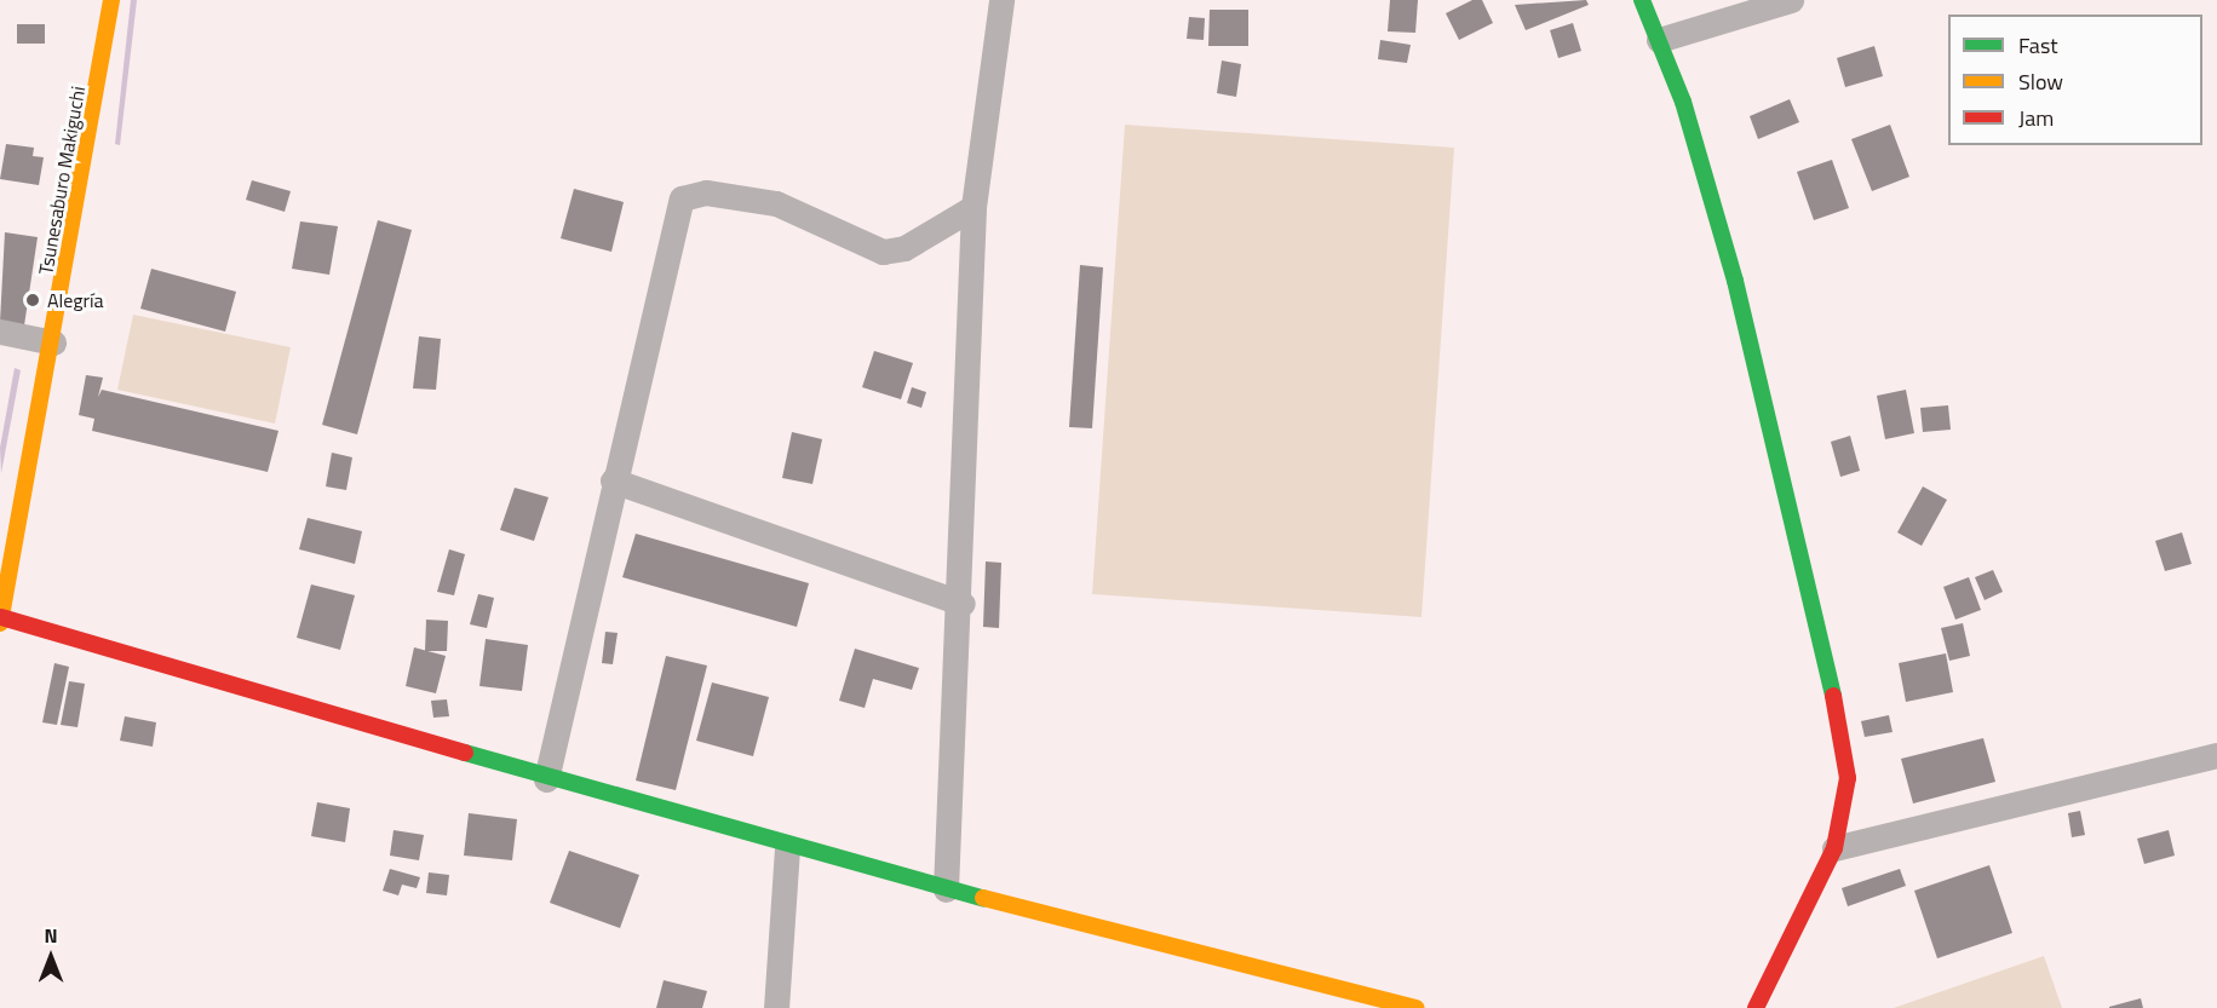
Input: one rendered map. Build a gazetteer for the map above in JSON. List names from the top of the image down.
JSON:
{
  "streets": {
    "street": ["Tsunesaburo Makiguchi"]
  },
  "places": ["Alegría"],
  "legend": ["Fast", "Slow", "Jam"],
  "north": "top"
}
